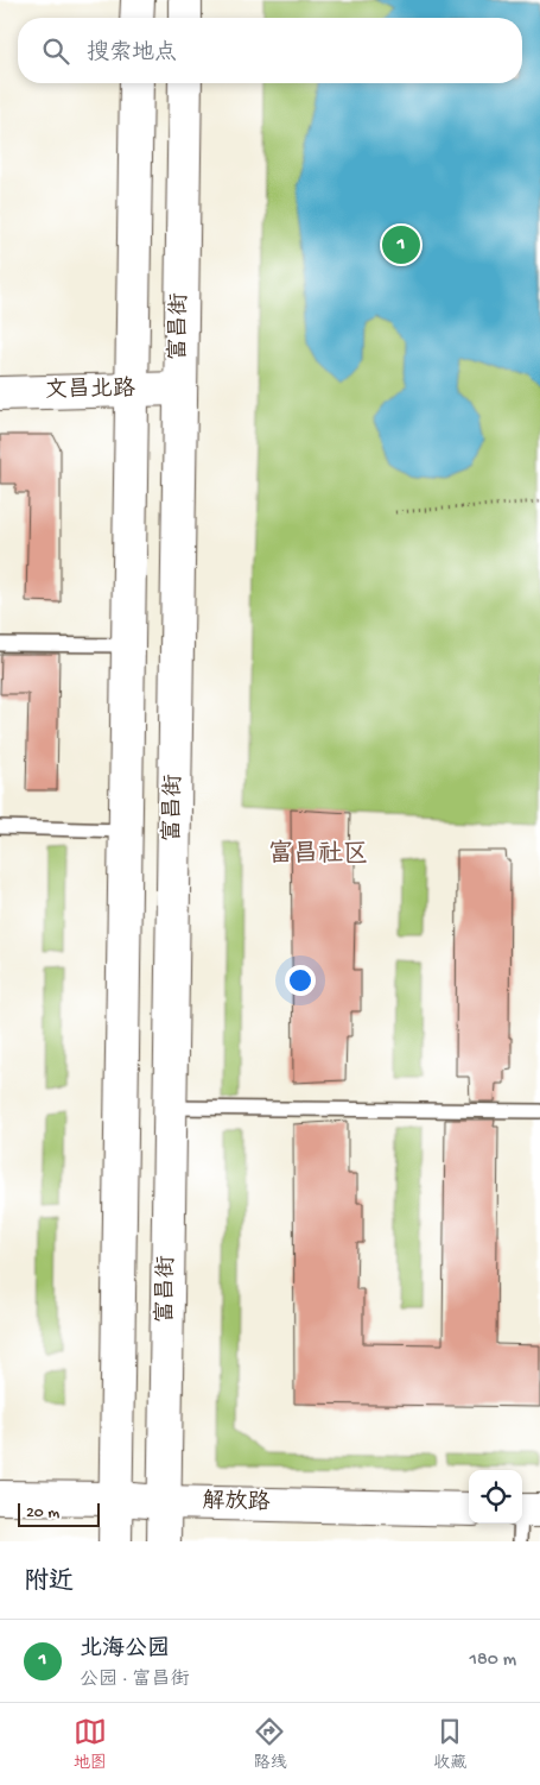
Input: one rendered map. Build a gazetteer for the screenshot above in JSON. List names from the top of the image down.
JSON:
{
  "streets": {
    "main road": ["富昌街", "文昌北路", "解放路"]
  },
  "crossings": [
    ["富昌街", "文昌北路"],
    ["富昌街", "解放路"]
  ],
  "districts": ["富昌社区"],
  "scale_bar": "20 m",
  "page": {
    "search": "搜索地点",
    "pins": "1",
    "scale": "20 m",
    "heading": "附近",
    "list": [
      {
        "mark": "1",
        "name": "北海公园",
        "note": "公园 · 富昌街",
        "value": "180 m"
      }
    ],
    "nav": ["地图", "路线", "收藏"]
  }
}
